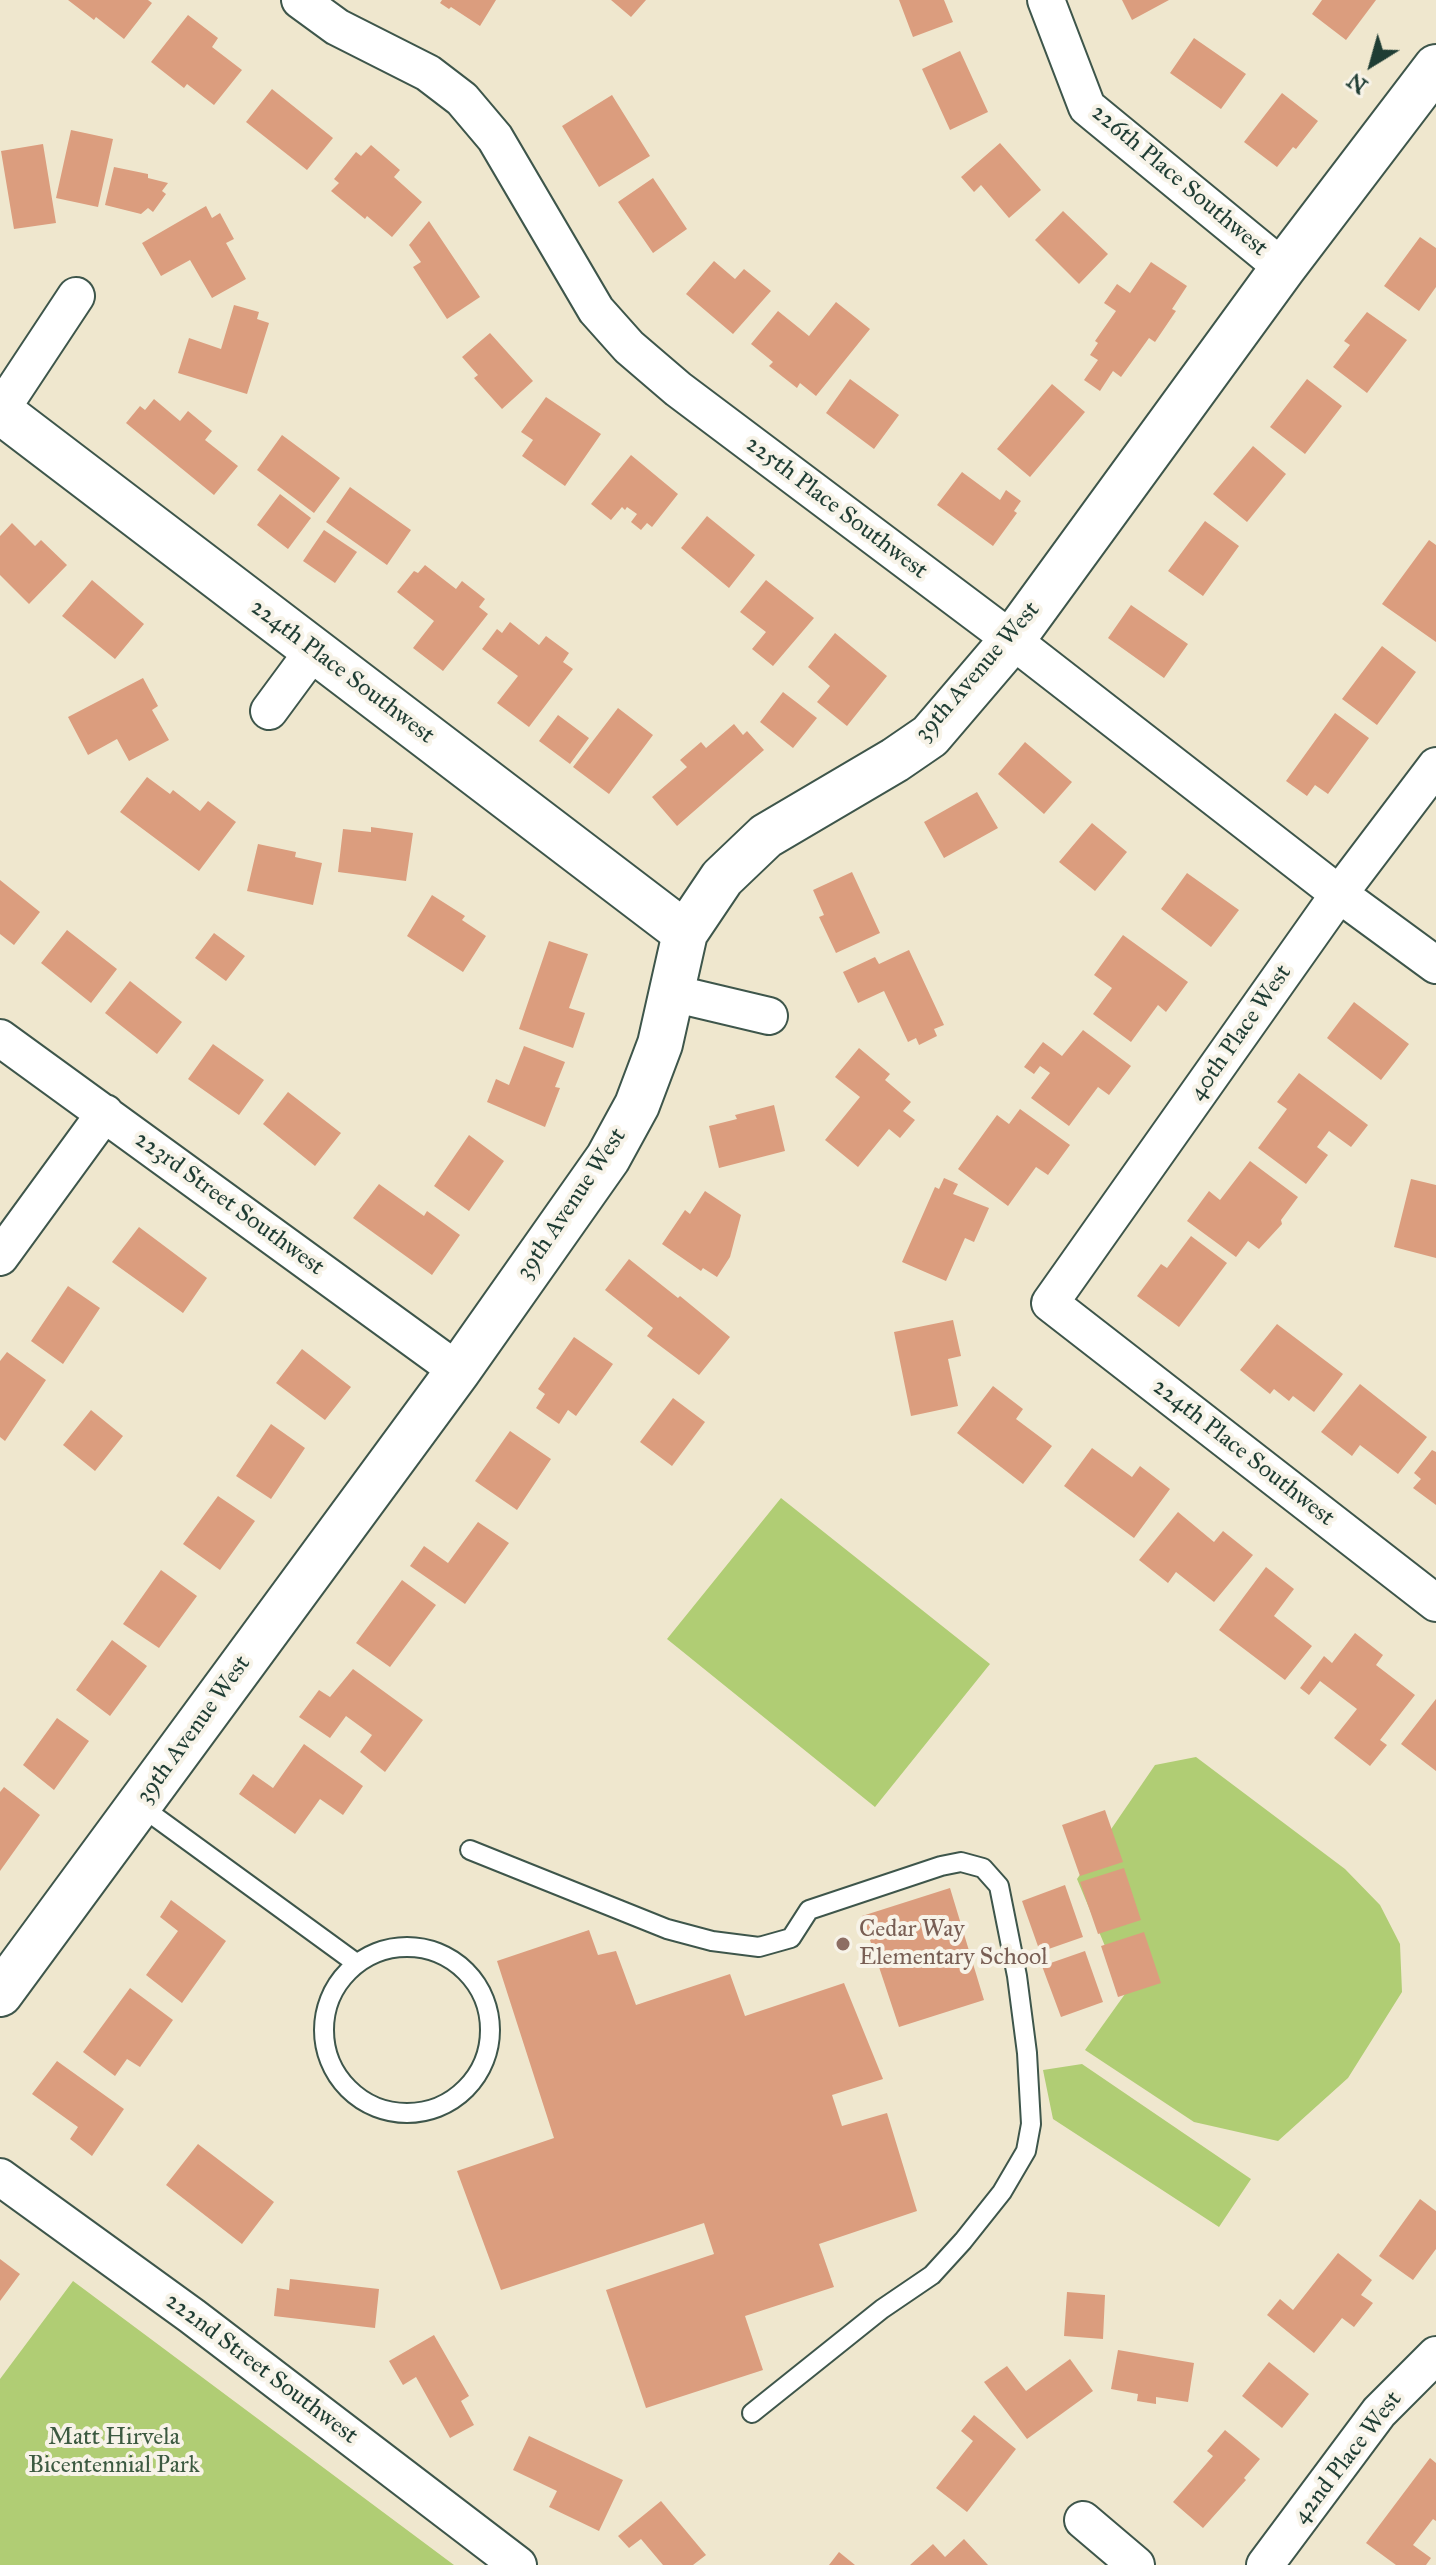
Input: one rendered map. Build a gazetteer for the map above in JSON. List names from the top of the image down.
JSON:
{
  "streets": {
    "street": [
      "226th Place Southwest",
      "225th Place Southwest",
      "224th Place Southwest",
      "39th Avenue West",
      "40th Place West",
      "223rd Street Southwest",
      "222nd Street Southwest",
      "42nd Place West"
    ]
  },
  "crossings": [
    ["226th Place Southwest", "39th Avenue West"],
    ["225th Place Southwest", "39th Avenue West"],
    ["225th Place Southwest", "40th Place West"],
    ["224th Place Southwest", "39th Avenue West"],
    ["224th Place Southwest", "40th Place West"],
    ["39th Avenue West", "223rd Street Southwest"]
  ],
  "parks": ["Matt Hirvela Bicentennial Park"],
  "places": ["Cedar Way Elementary School"],
  "north": "bottom left"
}
